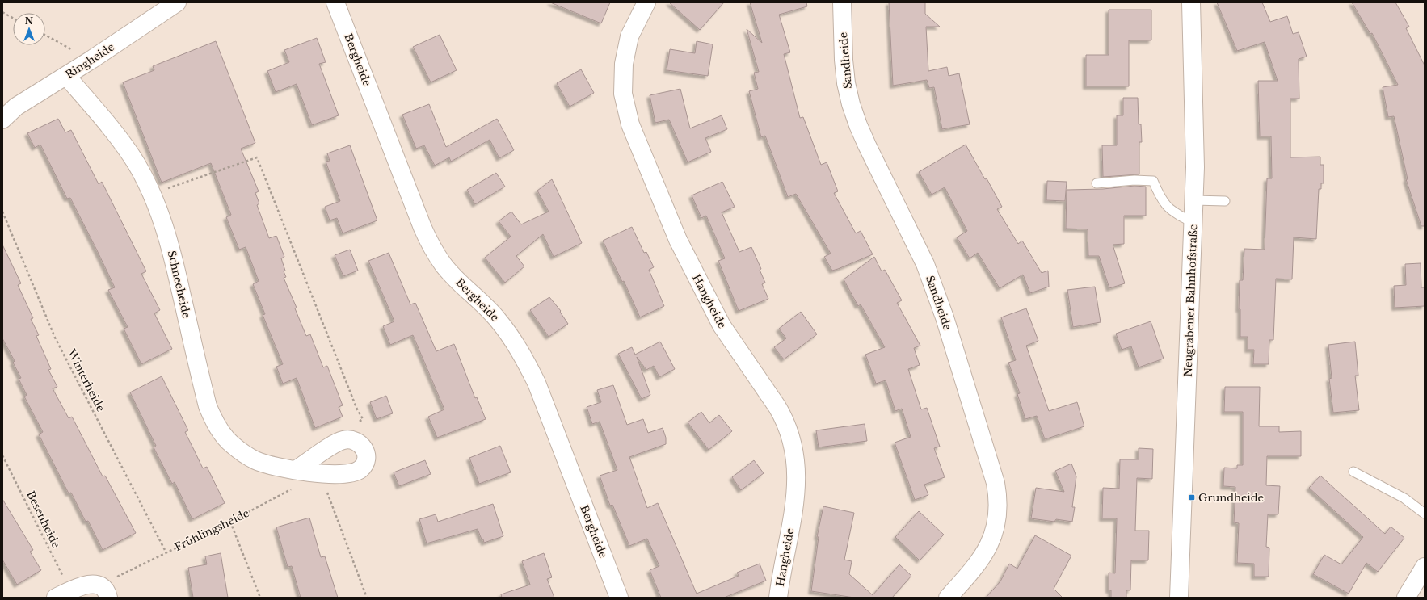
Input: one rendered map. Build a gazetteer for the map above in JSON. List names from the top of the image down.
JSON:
{
  "streets": {
    "street": [
      "Bergheide",
      "Ringheide",
      "Sandheide",
      "Schneeheide",
      "Neugrabener Bahnhofstraße",
      "Hangheide"
    ],
    "path": ["Winterheide", "Besenheide", "Frühlingsheide"]
  },
  "crossings": [
    ["Ringheide", "Schneeheide"],
    ["Schneeheide", "Frühlingsheide"],
    ["Winterheide", "Frühlingsheide"]
  ],
  "places": {
    "transit": ["Grundheide"]
  },
  "north": "top"
}
